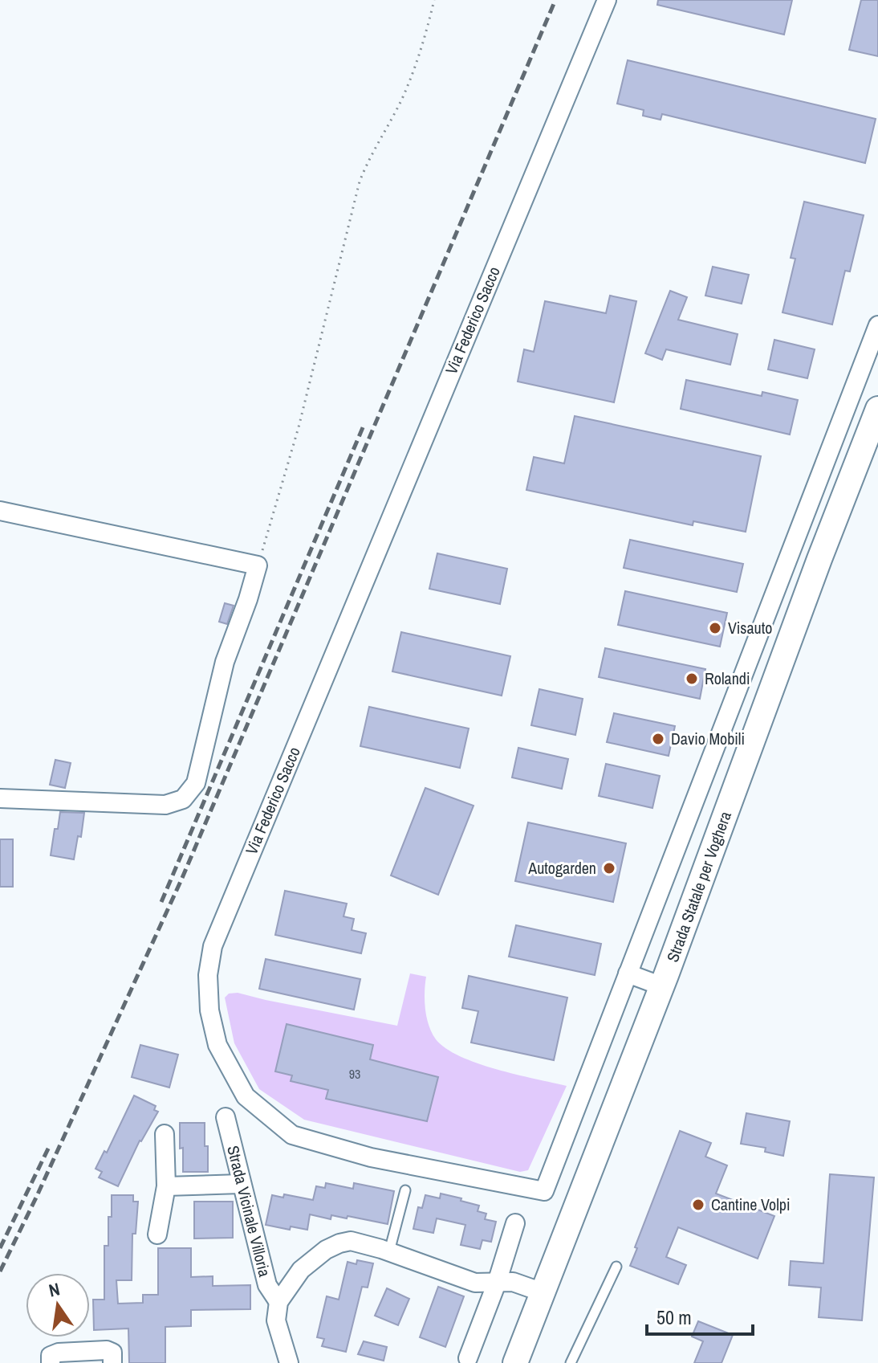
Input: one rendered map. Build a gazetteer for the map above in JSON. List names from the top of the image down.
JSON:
{
  "streets": {
    "main road": ["Strada Statale per Voghera"],
    "street": ["Via Federico Sacco", "Strada Vicinale Villoria"]
  },
  "crossings": [
    ["Strada Statale per Voghera", "Strada Vicinale Villoria"]
  ],
  "places": [
    "Visauto",
    "Rolandi",
    "Davio Mobili",
    "Autogarden",
    "Cantine Volpi"
  ],
  "house_numbers": ["93"],
  "scale_bar": "50 m",
  "north": "top"
}
